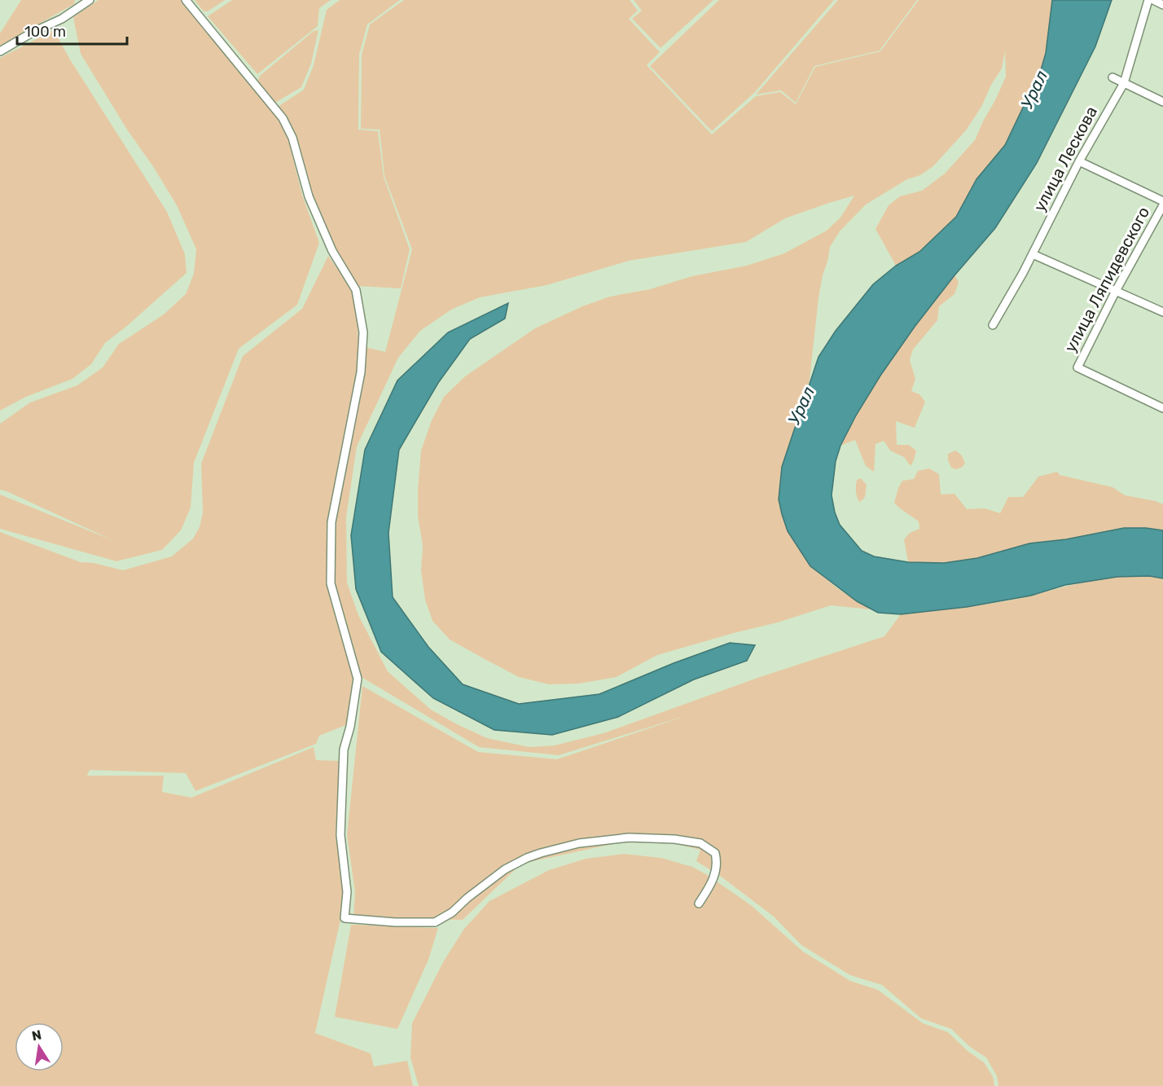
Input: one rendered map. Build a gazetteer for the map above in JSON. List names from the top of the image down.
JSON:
{
  "streets": {
    "street": ["улица Лескова", "улица Ляпидевского"]
  },
  "water": ["Урал"],
  "scale_bar": "100 m",
  "north": "top"
}
